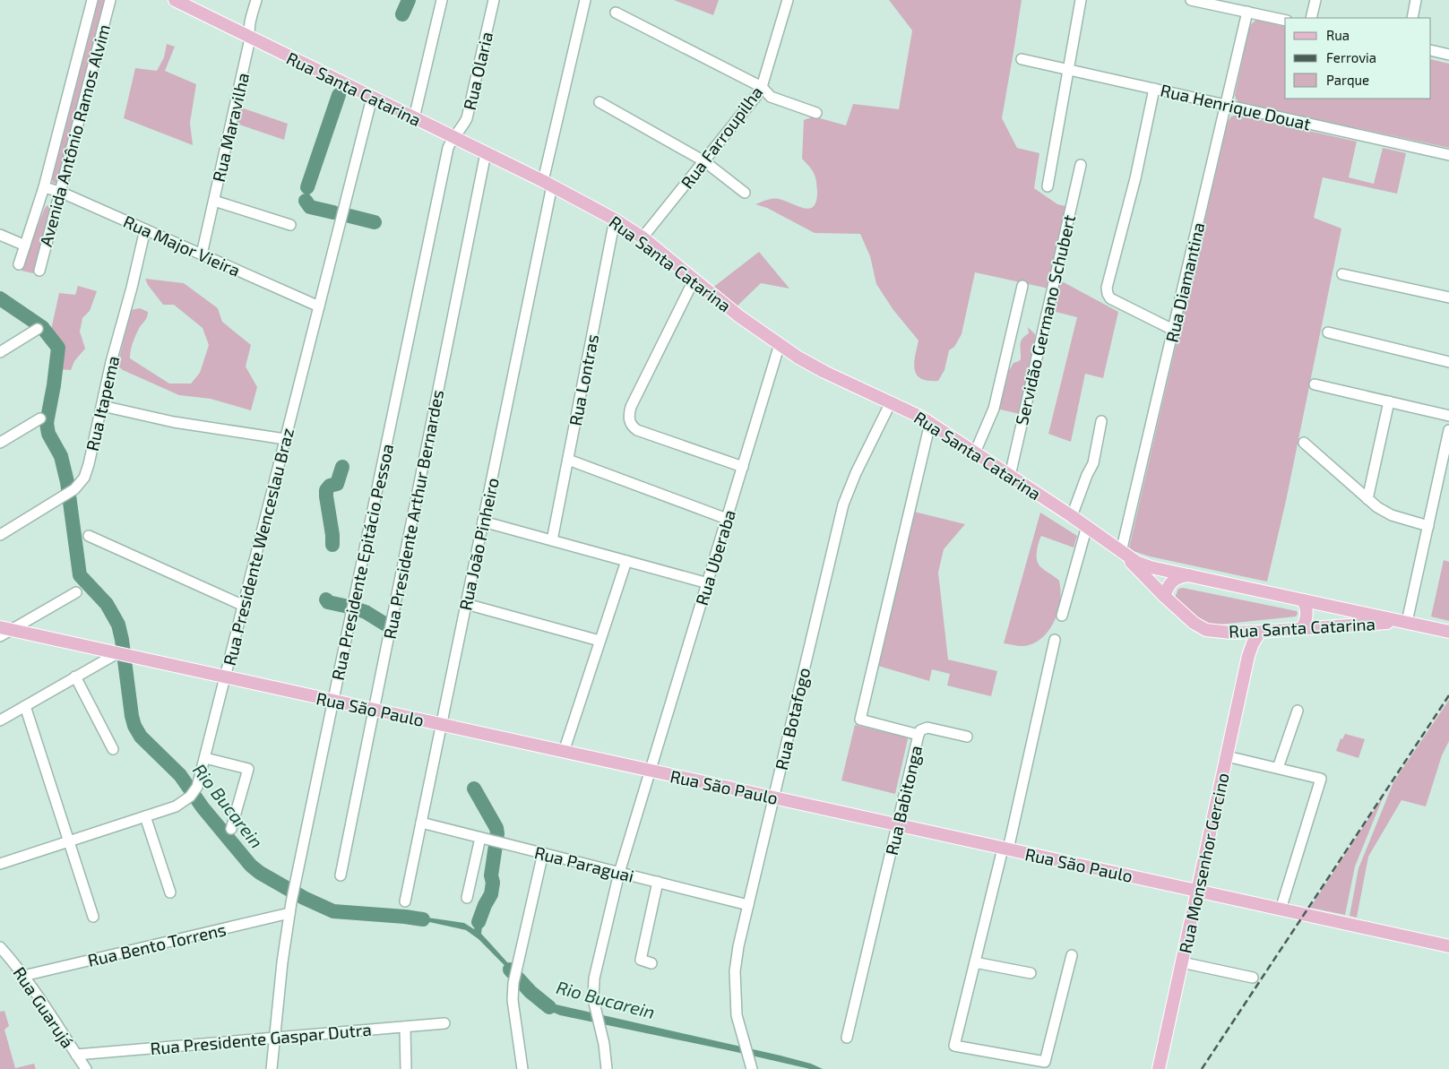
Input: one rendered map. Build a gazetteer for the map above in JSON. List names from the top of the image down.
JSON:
{
  "streets": {
    "main road": ["Rua Santa Catarina", "Rua São Paulo", "Rua Monsenhor Gercino"],
    "street": [
      "Rua Olaria",
      "Rua Henrique Douat",
      "Rua Maravilha",
      "Avenida Antônio Ramos Alvim",
      "Rua Farroupilha",
      "Rua Major Vieira",
      "Rua Diamantina",
      "Servidão Germano Schubert",
      "Rua Lontras",
      "Rua Itapema",
      "Rua Presidente Arthur Bernardes",
      "Rua João Pinheiro",
      "Rua Presidente Wenceslau Braz",
      "Rua Uberaba",
      "Rua Presidente Epitácio Pessoa",
      "Rua Botafogo",
      "Rua Babitonga",
      "Rua Paraguai",
      "Rua Bento Torrens",
      "Rua Guarujá",
      "Rua Presidente Gaspar Dutra"
    ]
  },
  "crossings": [
    ["Rua Olaria", "Rua Santa Catarina"],
    ["Rua Olaria", "Rua Presidente Epitácio Pessoa"],
    ["Rua Santa Catarina", "Rua Maravilha"],
    ["Rua Santa Catarina", "Rua Farroupilha"],
    ["Rua Santa Catarina", "Rua Diamantina"],
    ["Rua Santa Catarina", "Servidão Germano Schubert"],
    ["Rua Santa Catarina", "Rua Lontras"],
    ["Rua Santa Catarina", "Rua Presidente Arthur Bernardes"],
    ["Rua Santa Catarina", "Rua João Pinheiro"],
    ["Rua Santa Catarina", "Rua Presidente Wenceslau Braz"],
    ["Rua Santa Catarina", "Rua Uberaba"],
    ["Rua Santa Catarina", "Rua Presidente Epitácio Pessoa"],
    ["Rua Santa Catarina", "Rua Botafogo"],
    ["Rua Santa Catarina", "Rua Babitonga"],
    ["Rua Santa Catarina", "Rua Monsenhor Gercino"],
    ["Rua Henrique Douat", "Rua Diamantina"],
    ["Rua Maravilha", "Rua Major Vieira"],
    ["Avenida Antônio Ramos Alvim", "Rua Major Vieira"],
    ["Rua Major Vieira", "Rua Itapema"],
    ["Rua Major Vieira", "Rua Presidente Wenceslau Braz"],
    ["Rua Presidente Arthur Bernardes", "Rua São Paulo"],
    ["Rua João Pinheiro", "Rua São Paulo"],
    ["Rua João Pinheiro", "Rua Paraguai"],
    ["Rua Presidente Wenceslau Braz", "Rua São Paulo"],
    ["Rua Uberaba", "Rua São Paulo"],
    ["Rua Uberaba", "Rua Paraguai"],
    ["Rua Presidente Epitácio Pessoa", "Rua São Paulo"],
    ["Rua Presidente Epitácio Pessoa", "Rua Bento Torrens"],
    ["Rua Presidente Epitácio Pessoa", "Rua Presidente Gaspar Dutra"],
    ["Rua São Paulo", "Rua Botafogo"],
    ["Rua São Paulo", "Rua Babitonga"],
    ["Rua São Paulo", "Rua Monsenhor Gercino"],
    ["Rua Botafogo", "Rua Paraguai"],
    ["Rua Bento Torrens", "Rua Guarujá"],
    ["Rua Guarujá", "Rua Presidente Gaspar Dutra"]
  ],
  "water": ["Rio Bucarein"],
  "legend": ["Rua", "Ferrovia", "Parque"]
}
